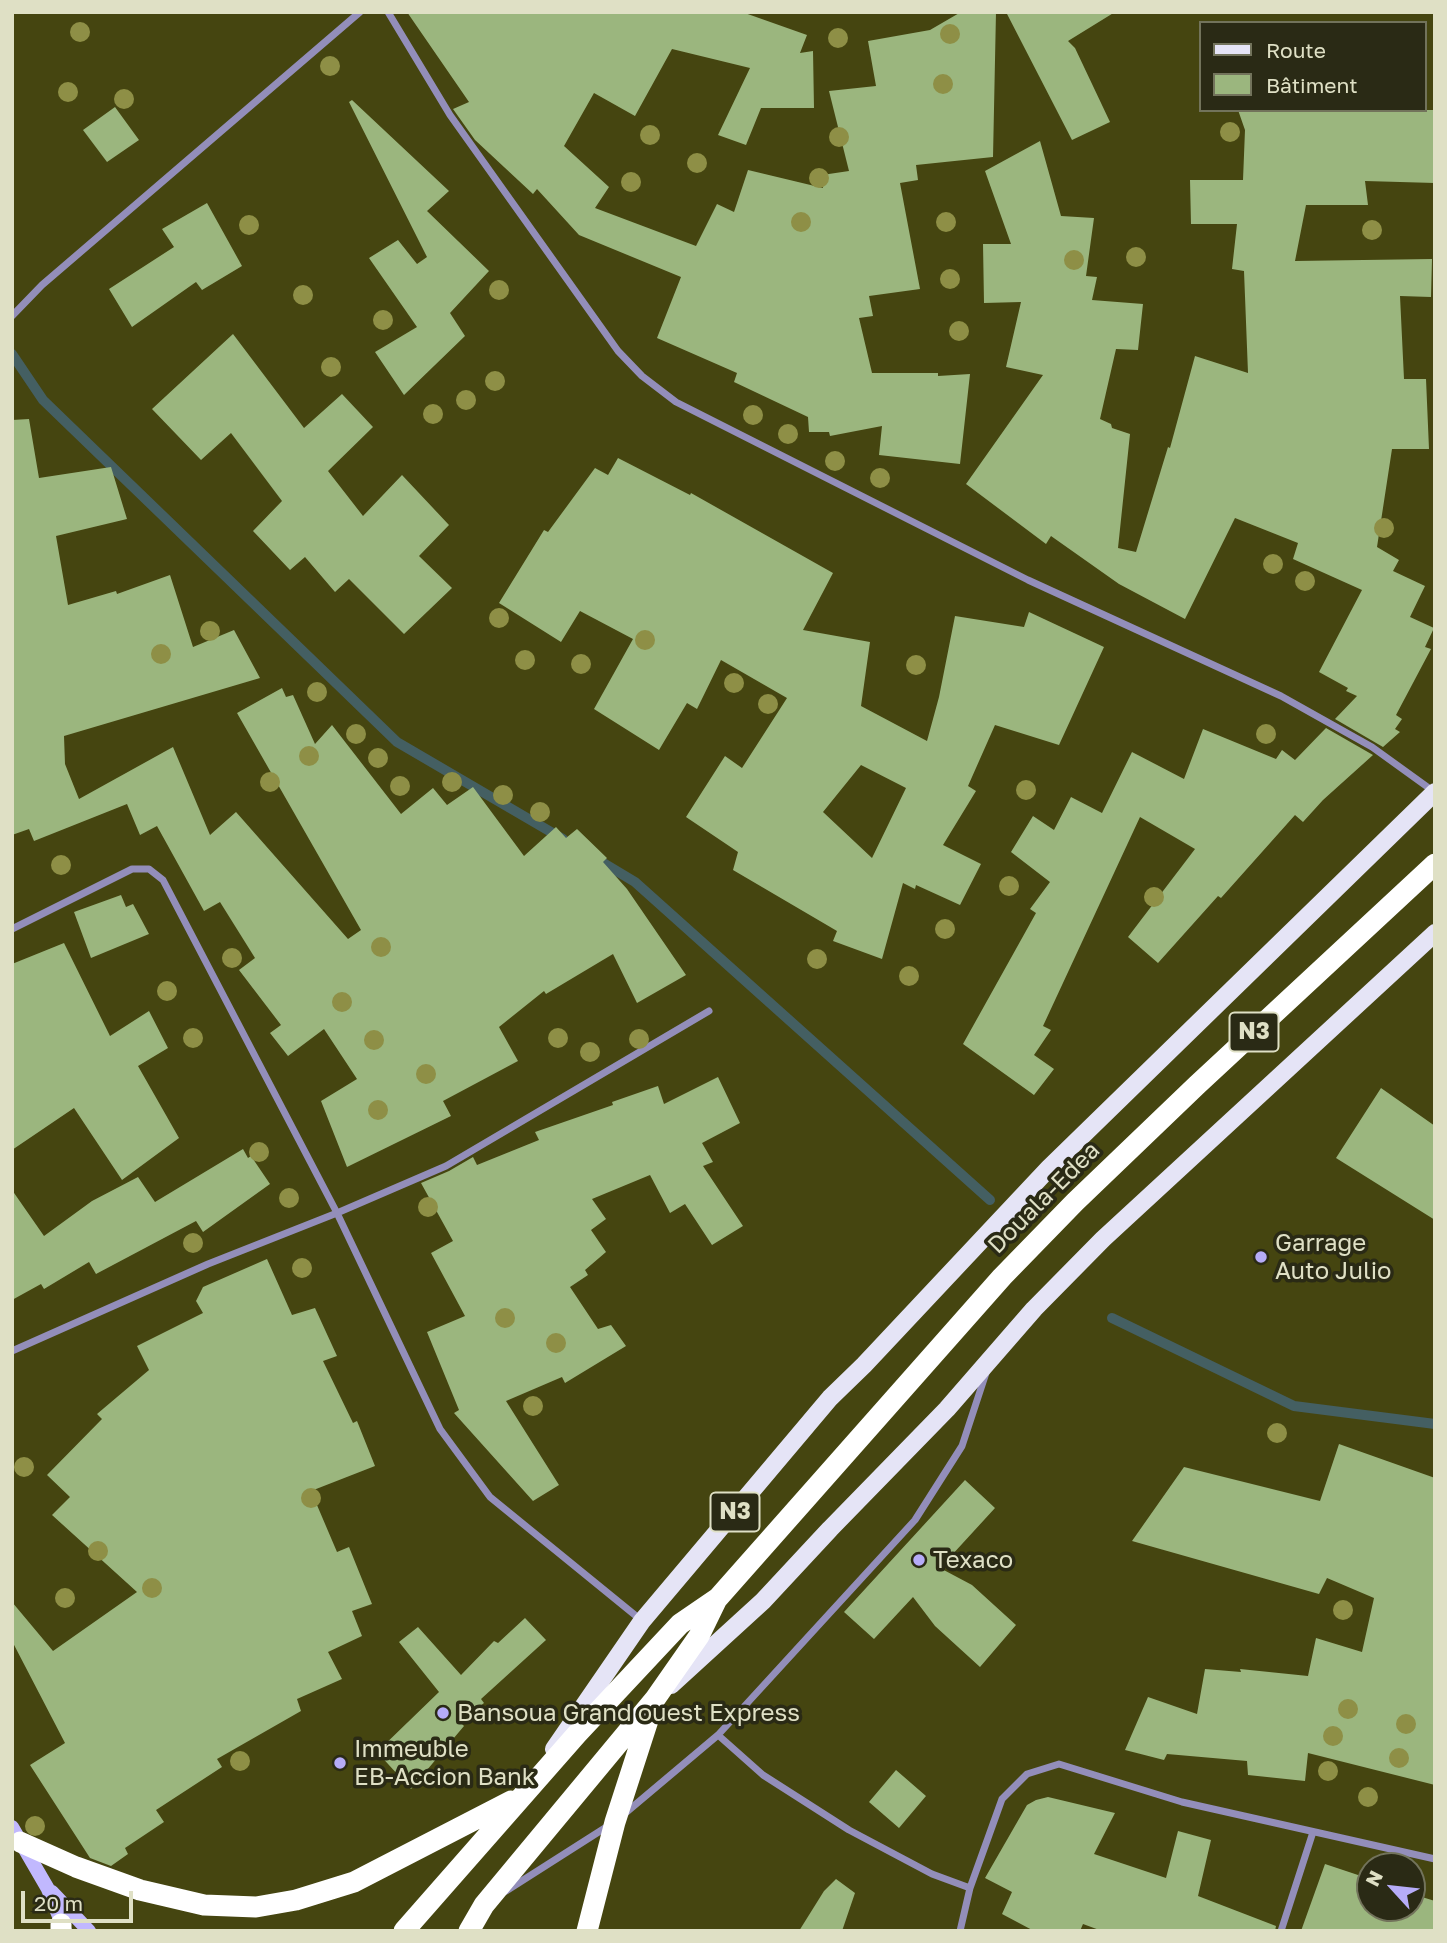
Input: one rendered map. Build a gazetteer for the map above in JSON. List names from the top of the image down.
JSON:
{
  "streets": {
    "highway": ["N3", "Douala-Edea"]
  },
  "crossings": [
    ["N3", "Douala-Edea"]
  ],
  "places": [
    "Garrage Auto Julio",
    "Texaco",
    "Bansoua Grand ouest Express",
    "Immeuble EB-Accion Bank"
  ],
  "legend": ["Route", "Bâtiment"],
  "scale_bar": "20 m",
  "north": "top left"
}
